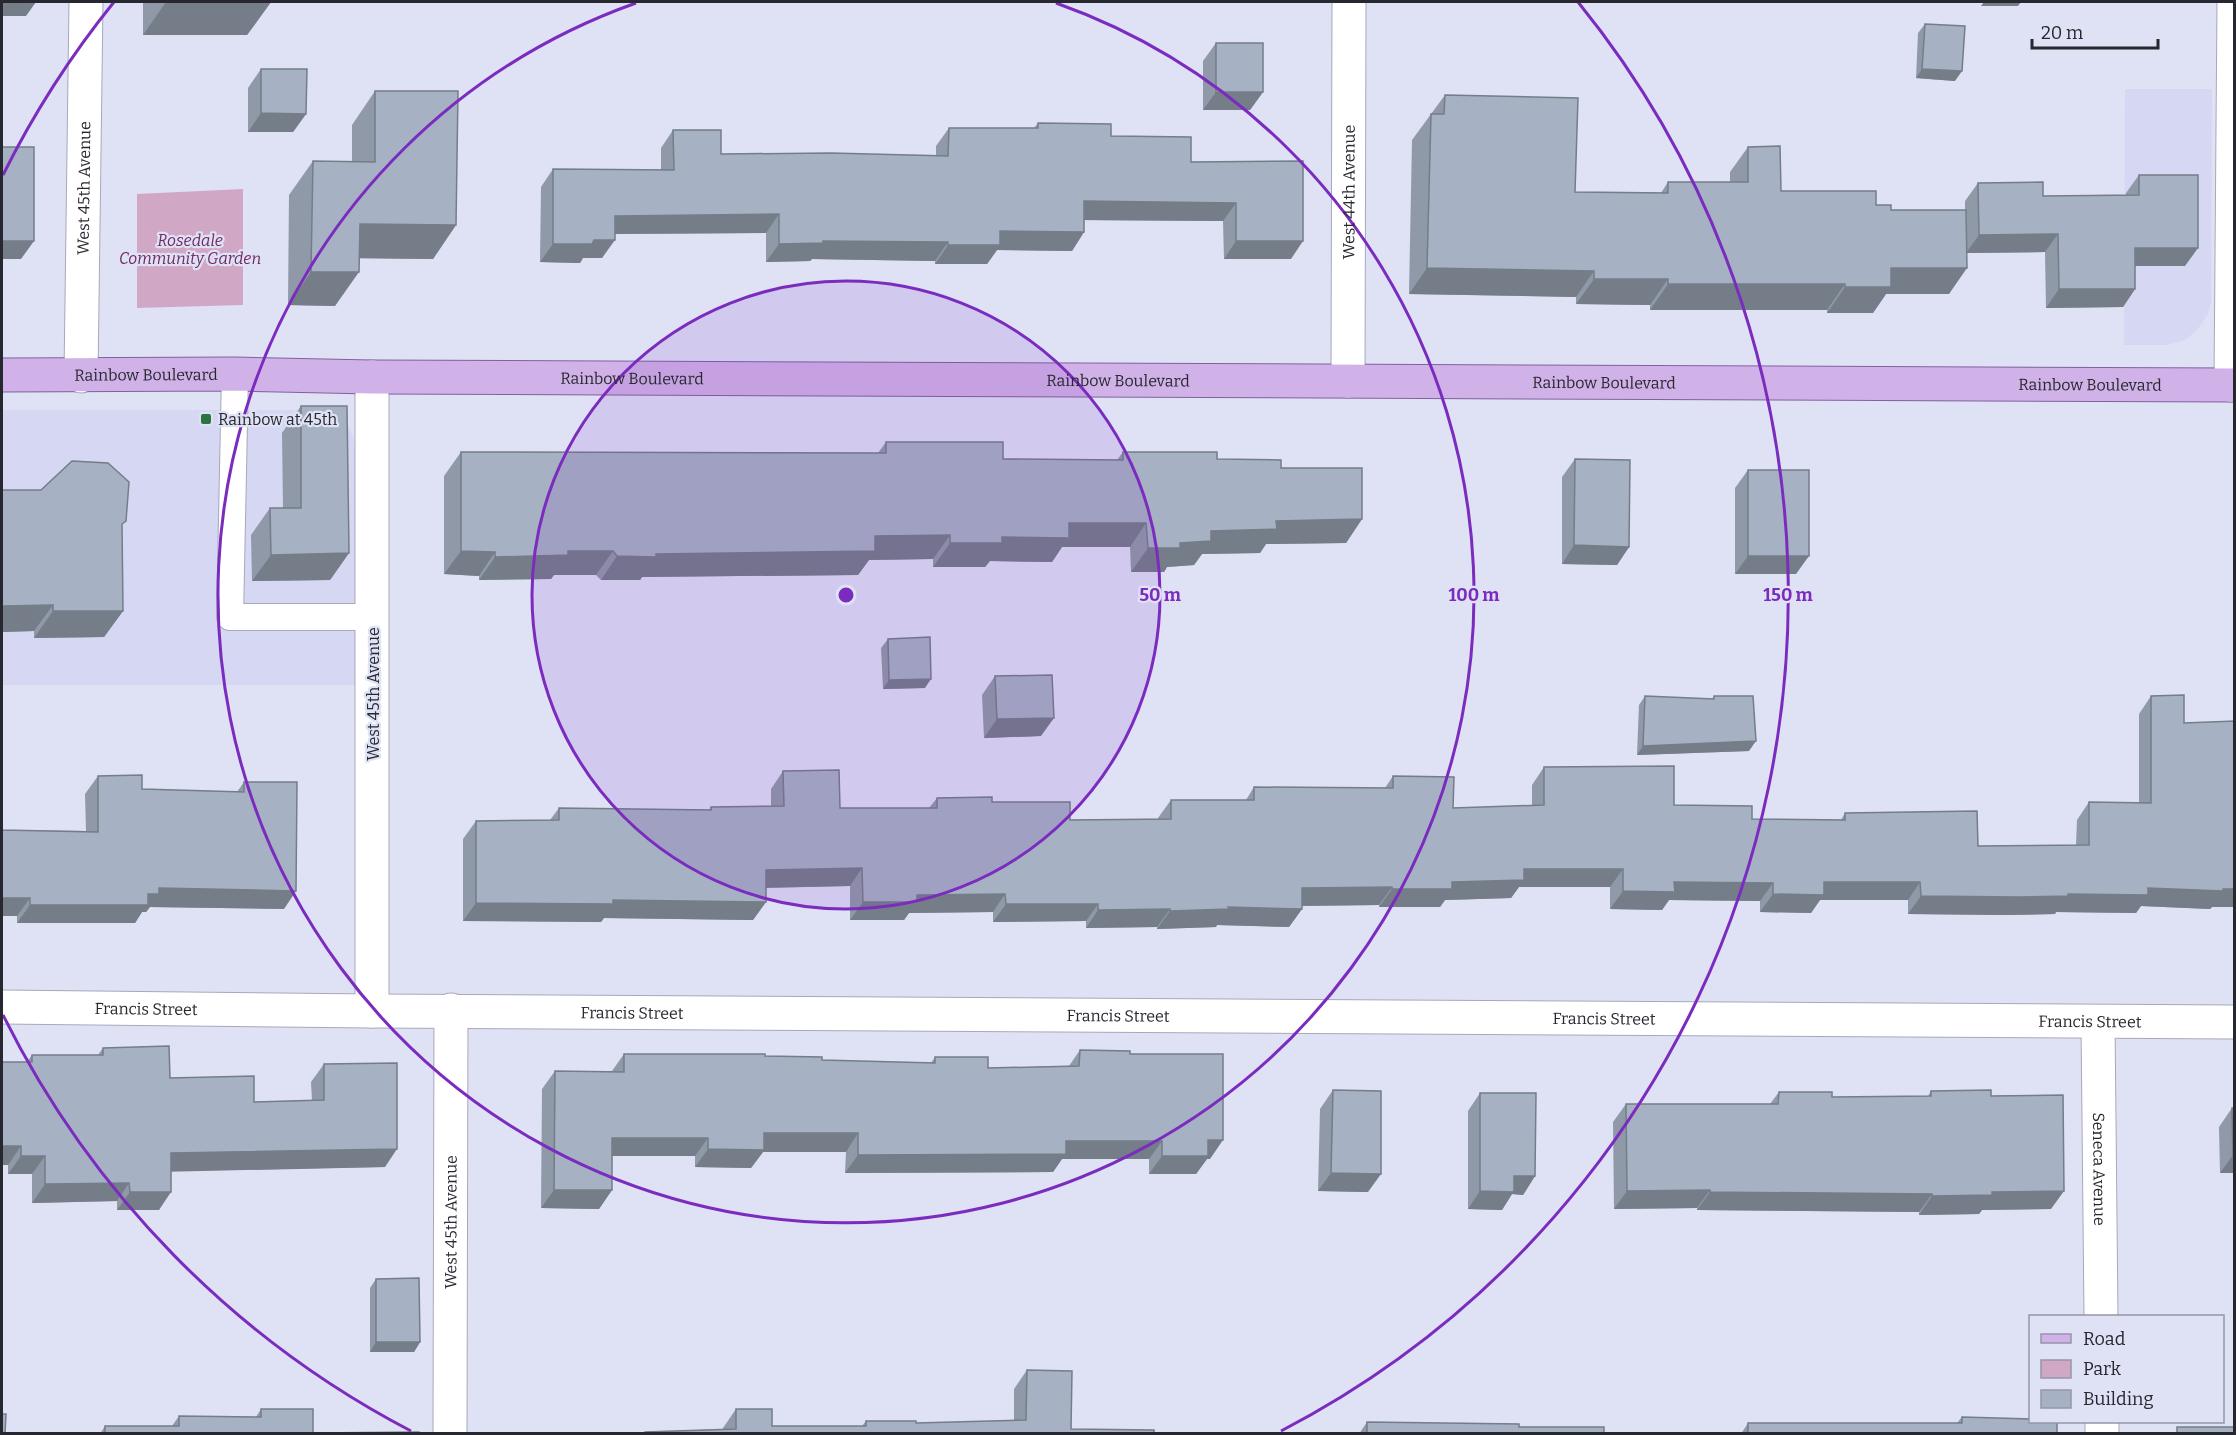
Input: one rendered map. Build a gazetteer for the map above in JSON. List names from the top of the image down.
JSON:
{
  "streets": {
    "main road": ["Rainbow Boulevard"],
    "street": [
      "West 45th Avenue",
      "West 44th Avenue",
      "Francis Street",
      "Seneca Avenue"
    ]
  },
  "crossings": [
    ["West 45th Avenue", "Rainbow Boulevard"],
    ["West 45th Avenue", "Francis Street"],
    ["West 44th Avenue", "Rainbow Boulevard"],
    ["Francis Street", "Seneca Avenue"]
  ],
  "parks": ["Rosedale Community Garden"],
  "places": {
    "transit": ["Rainbow at 45th"]
  },
  "legend": ["Road", "Park", "Building"],
  "scale_bar": "20 m",
  "rings": ["50 m", "100 m", "150 m"]
}
